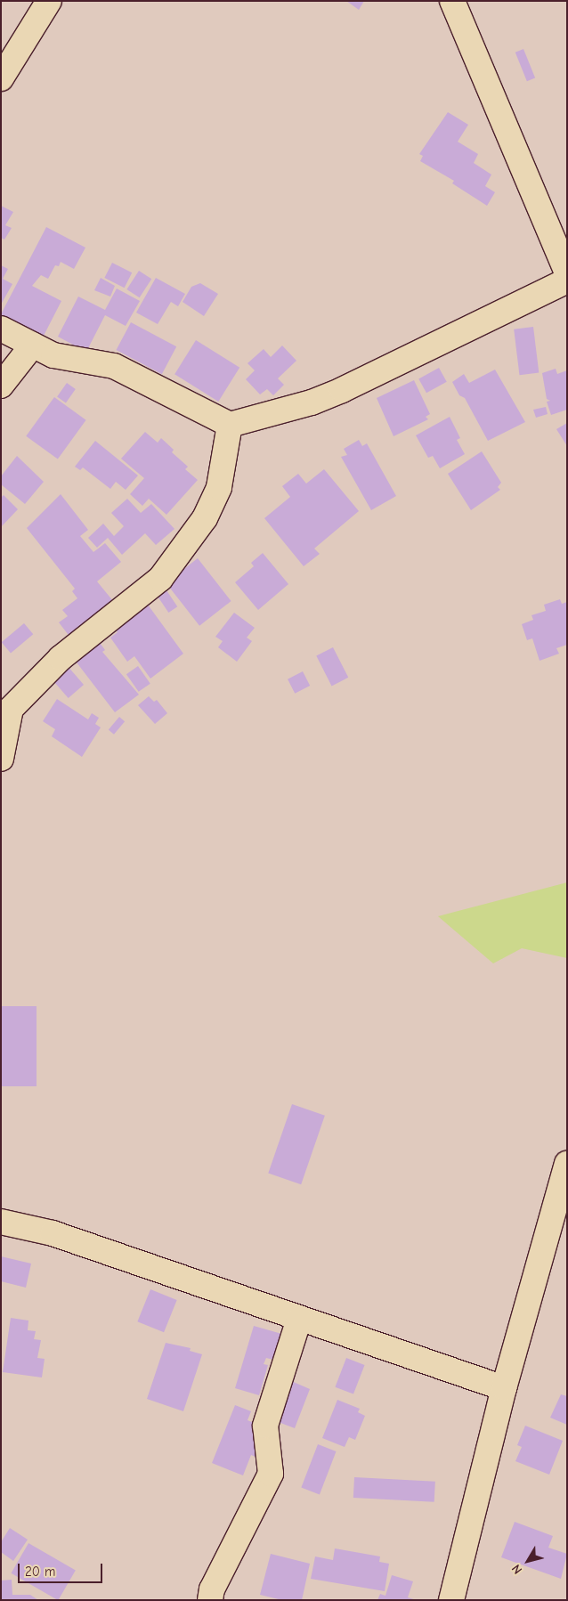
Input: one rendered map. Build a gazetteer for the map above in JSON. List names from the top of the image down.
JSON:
{
  "scale_bar": "20 m",
  "north": "bottom left"
}
